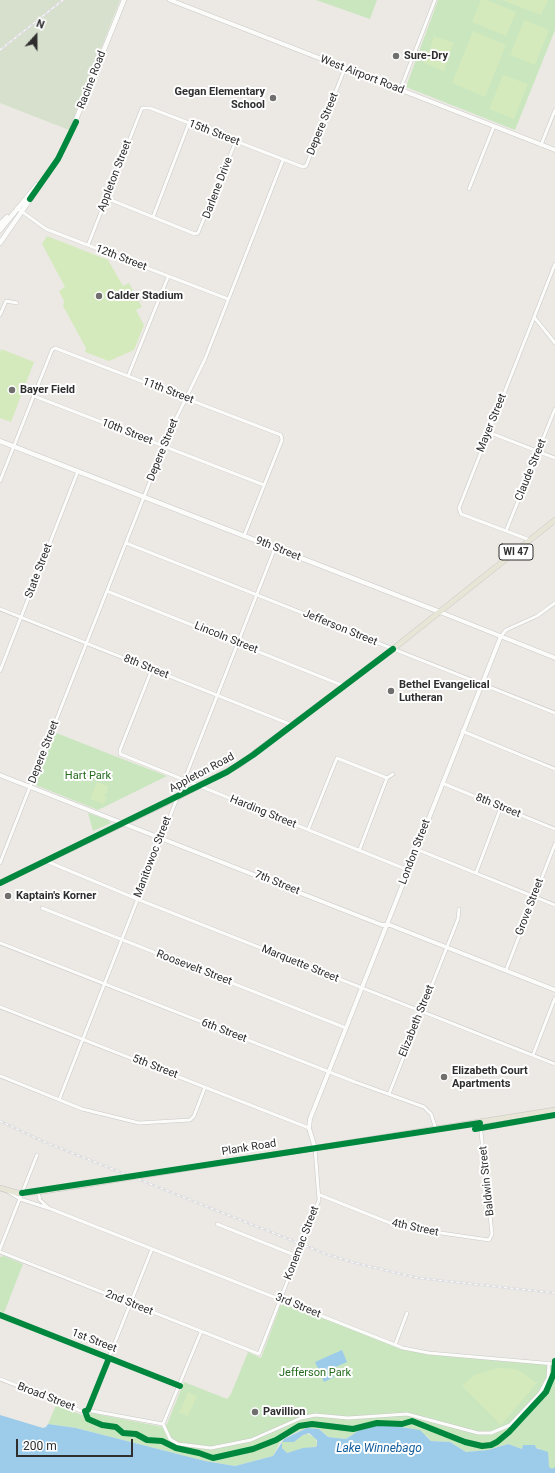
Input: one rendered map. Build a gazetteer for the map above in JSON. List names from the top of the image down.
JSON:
{
  "streets": {
    "main road": [
      "Racine Road",
      "9th Street",
      "WI 47",
      "Appleton Road",
      "Plank Road",
      "3rd Street"
    ],
    "street": [
      "West Airport Road",
      "Depere Street",
      "15th Street",
      "Appleton Street",
      "Darlene Drive",
      "12th Street",
      "11th Street",
      "Mayer Street",
      "10th Street",
      "Claude Street",
      "State Street",
      "Jefferson Street",
      "Lincoln Street",
      "8th Street",
      "Harding Street",
      "London Street",
      "Manitowoc Street",
      "7th Street",
      "Grove Street",
      "Marquette Street",
      "Roosevelt Street",
      "Elizabeth Street",
      "6th Street",
      "5th Street",
      "Baldwin Street",
      "4th Street",
      "Konemac Street",
      "2nd Street",
      "1st Street",
      "Broad Street"
    ]
  },
  "crossings": [
    ["West Airport Road", "Depere Street"],
    ["Racine Road", "12th Street"],
    ["Depere Street", "15th Street"],
    ["Depere Street", "12th Street"],
    ["Depere Street", "11th Street"],
    ["Depere Street", "10th Street"],
    ["Depere Street", "9th Street"],
    ["Depere Street", "Jefferson Street"],
    ["Depere Street", "Lincoln Street"],
    ["Depere Street", "8th Street"],
    ["Depere Street", "7th Street"],
    ["15th Street", "Appleton Street"],
    ["15th Street", "Darlene Drive"],
    ["Appleton Street", "12th Street"],
    ["11th Street", "10th Street"],
    ["Mayer Street", "Claude Street"],
    ["Mayer Street", "Appleton Road"],
    ["9th Street", "State Street"],
    ["9th Street", "Appleton Road"],
    ["9th Street", "London Street"],
    ["9th Street", "Manitowoc Street"],
    ["State Street", "8th Street"],
    ["Jefferson Street", "Appleton Road"],
    ["Jefferson Street", "London Street"],
    ["Jefferson Street", "Manitowoc Street"],
    ["Lincoln Street", "Appleton Road"],
    ["Lincoln Street", "Manitowoc Street"],
    ["8th Street", "Appleton Road"],
    ["8th Street", "Harding Street"],
    ["8th Street", "London Street"],
    ["8th Street", "Manitowoc Street"],
    ["Appleton Road", "Harding Street"],
    ["Appleton Road", "Manitowoc Street"],
    ["Appleton Road", "7th Street"],
    ["Appleton Road", "Marquette Street"],
    ["Harding Street", "London Street"],
    ["Harding Street", "Manitowoc Street"],
    ["London Street", "7th Street"],
    ["London Street", "Marquette Street"],
    ["London Street", "Roosevelt Street"],
    ["London Street", "6th Street"],
    ["London Street", "5th Street"],
    ["London Street", "Konemac Street"],
    ["Manitowoc Street", "7th Street"],
    ["Manitowoc Street", "Marquette Street"],
    ["Manitowoc Street", "Roosevelt Street"],
    ["Manitowoc Street", "6th Street"],
    ["Manitowoc Street", "5th Street"],
    ["7th Street", "Grove Street"],
    ["7th Street", "Elizabeth Street"],
    ["Marquette Street", "Elizabeth Street"],
    ["Elizabeth Street", "6th Street"],
    ["6th Street", "Plank Road"],
    ["5th Street", "Konemac Street"],
    ["Plank Road", "Baldwin Street"],
    ["Plank Road", "Konemac Street"],
    ["Plank Road", "3rd Street"],
    ["Baldwin Street", "4th Street"],
    ["4th Street", "Konemac Street"],
    ["Konemac Street", "2nd Street"],
    ["Konemac Street", "3rd Street"]
  ],
  "water": ["Lake Winnebago"],
  "parks": ["Hart Park", "Jefferson Park"],
  "places": [
    "Sure-Dry",
    "Gegan Elementary School",
    "Calder Stadium",
    "Bayer Field",
    "Bethel Evangelical Lutheran",
    "Kaptain's Korner",
    "Elizabeth Court Apartments",
    "Pavillion"
  ],
  "scale_bar": "200 m",
  "north": "top"
}
